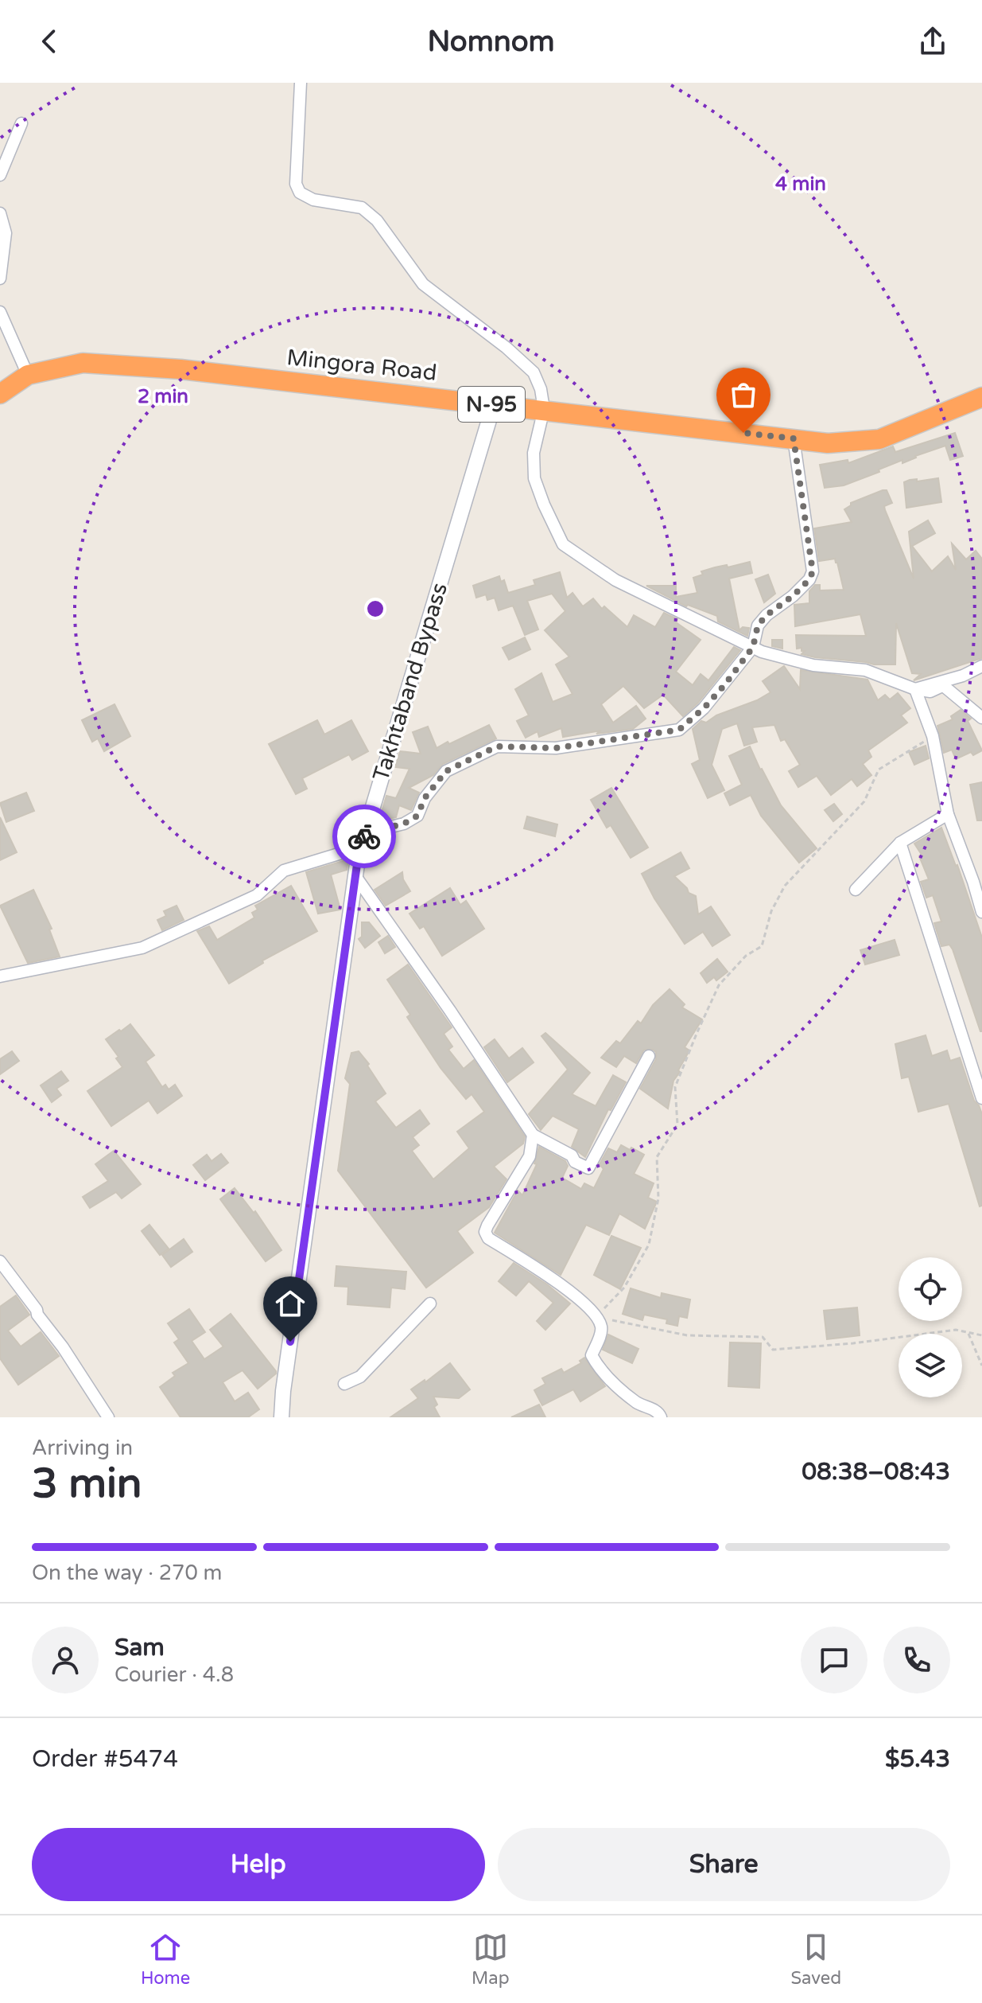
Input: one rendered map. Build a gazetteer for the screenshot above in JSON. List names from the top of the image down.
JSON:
{
  "streets": {
    "highway": ["Mingora Road", "N-95"],
    "main road": ["Takhtaband Bypass"]
  },
  "crossings": [
    ["Mingora Road", "Takhtaband Bypass"]
  ],
  "page": {
    "header": "Nomnom",
    "heading": ["3 min", "Arriving in", "08:38–08:43"],
    "panel": [
      "Sam",
      "Courier · 4.8",
      "Order #5474",
      "$5.43"
    ],
    "bar": "On the way · 270 m",
    "buttons": ["Help", "Share"],
    "tabs": ["Home", "Map", "Saved"]
  },
  "rings": ["4 min", "2 min"]
}
